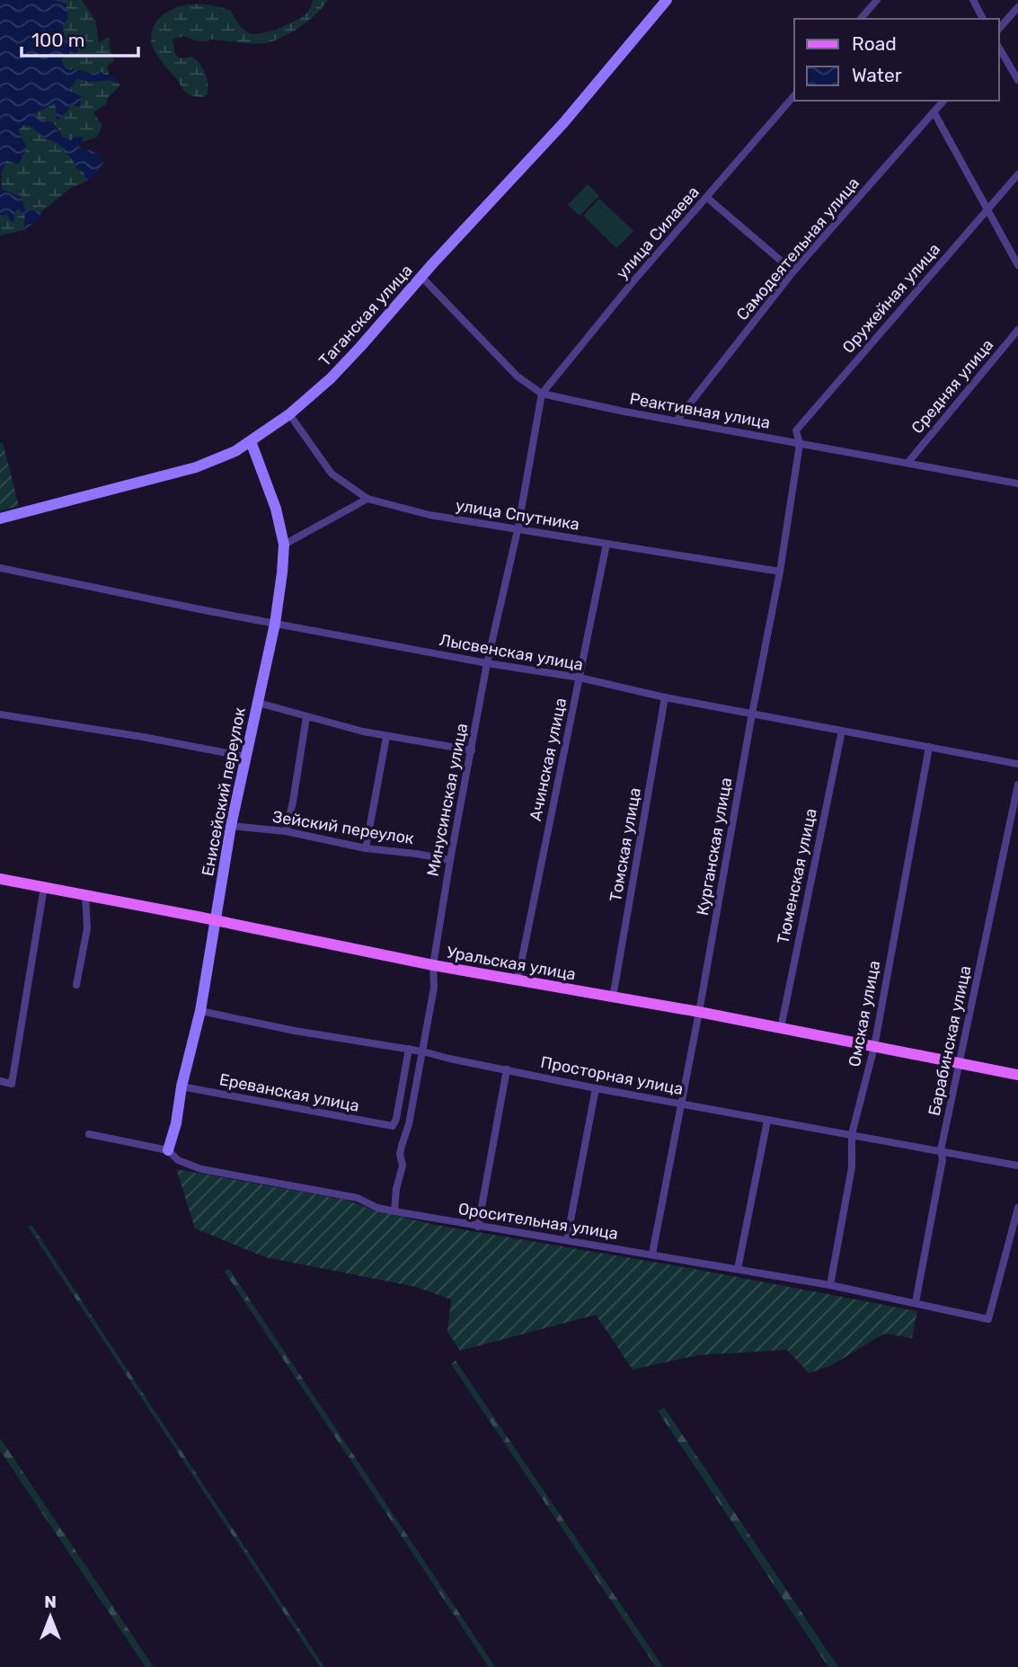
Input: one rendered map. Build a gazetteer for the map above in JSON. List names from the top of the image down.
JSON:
{
  "streets": {
    "main road": ["Таганская улица", "Енисейский переулок", "Уральская улица"],
    "street": [
      "улица Силаева",
      "Самодеятельная улица",
      "Оружейная улица",
      "Средняя улица",
      "Реактивная улица",
      "улица Спутника",
      "Лысвенская улица",
      "Ачинская улица",
      "Минусинская улица",
      "Зейский переулок",
      "Томская улица",
      "Курганская улица",
      "Тюменская улица",
      "Омская улица",
      "Барабинская улица",
      "Просторная улица",
      "Ереванская улица",
      "Оросительная улица"
    ]
  },
  "crossings": [
    ["улица Силаева", "Реактивная улица"],
    ["улица Силаева", "Минусинская улица"],
    ["Самодеятельная улица", "Реактивная улица"],
    ["Оружейная улица", "Реактивная улица"],
    ["Оружейная улица", "Курганская улица"],
    ["Таганская улица", "Реактивная улица"],
    ["Таганская улица", "улица Спутника"],
    ["Таганская улица", "Енисейский переулок"],
    ["Средняя улица", "Реактивная улица"],
    ["Реактивная улица", "Минусинская улица"],
    ["Реактивная улица", "Курганская улица"],
    ["улица Спутника", "Ачинская улица"],
    ["улица Спутника", "Минусинская улица"],
    ["улица Спутника", "Курганская улица"],
    ["Лысвенская улица", "Ачинская улица"],
    ["Лысвенская улица", "Енисейский переулок"],
    ["Лысвенская улица", "Минусинская улица"],
    ["Лысвенская улица", "Томская улица"],
    ["Лысвенская улица", "Курганская улица"],
    ["Лысвенская улица", "Тюменская улица"],
    ["Лысвенская улица", "Омская улица"],
    ["Ачинская улица", "Уральская улица"],
    ["Енисейский переулок", "Зейский переулок"],
    ["Енисейский переулок", "Уральская улица"],
    ["Енисейский переулок", "Просторная улица"],
    ["Енисейский переулок", "Ереванская улица"],
    ["Енисейский переулок", "Оросительная улица"],
    ["Минусинская улица", "Зейский переулок"],
    ["Минусинская улица", "Уральская улица"],
    ["Минусинская улица", "Просторная улица"],
    ["Минусинская улица", "Оросительная улица"],
    ["Томская улица", "Уральская улица"],
    ["Курганская улица", "Уральская улица"],
    ["Курганская улица", "Просторная улица"],
    ["Курганская улица", "Оросительная улица"],
    ["Тюменская улица", "Уральская улица"],
    ["Уральская улица", "Омская улица"],
    ["Уральская улица", "Барабинская улица"],
    ["Омская улица", "Просторная улица"],
    ["Омская улица", "Оросительная улица"],
    ["Барабинская улица", "Просторная улица"],
    ["Барабинская улица", "Оросительная улица"],
    ["Просторная улица", "Ереванская улица"]
  ],
  "legend": ["Road", "Water"],
  "scale_bar": "100 m",
  "north": "top"
}
